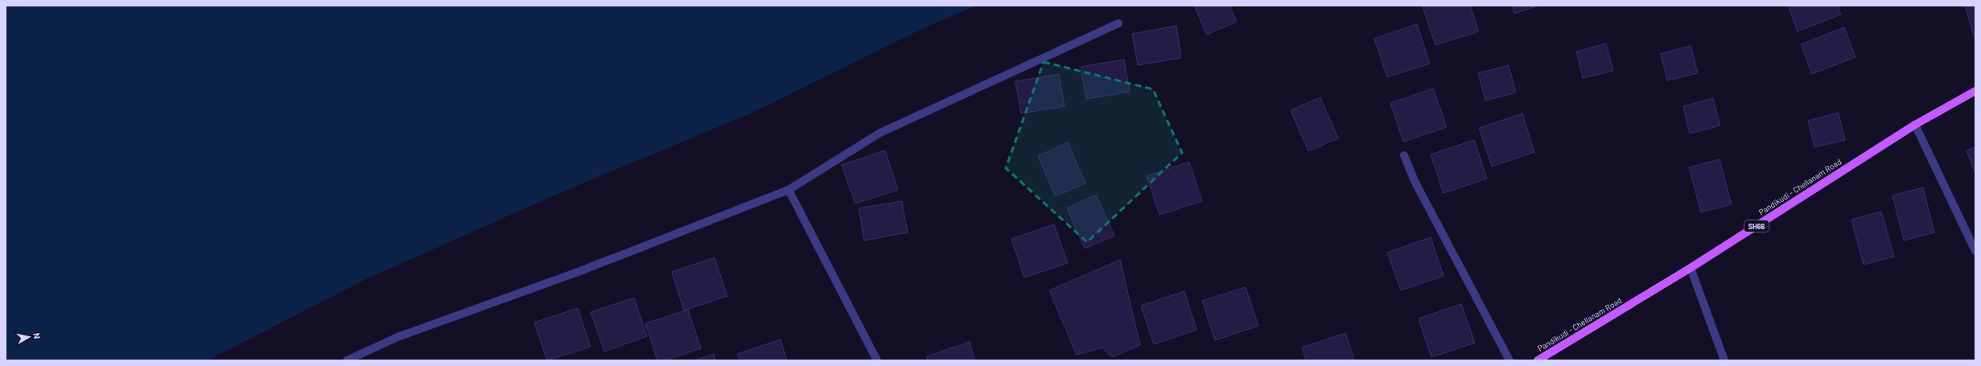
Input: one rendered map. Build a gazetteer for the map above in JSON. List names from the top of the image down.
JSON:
{
  "streets": {
    "main road": ["Pandikudi - Chellanam Road", "SH66"]
  },
  "north": "right"
}
